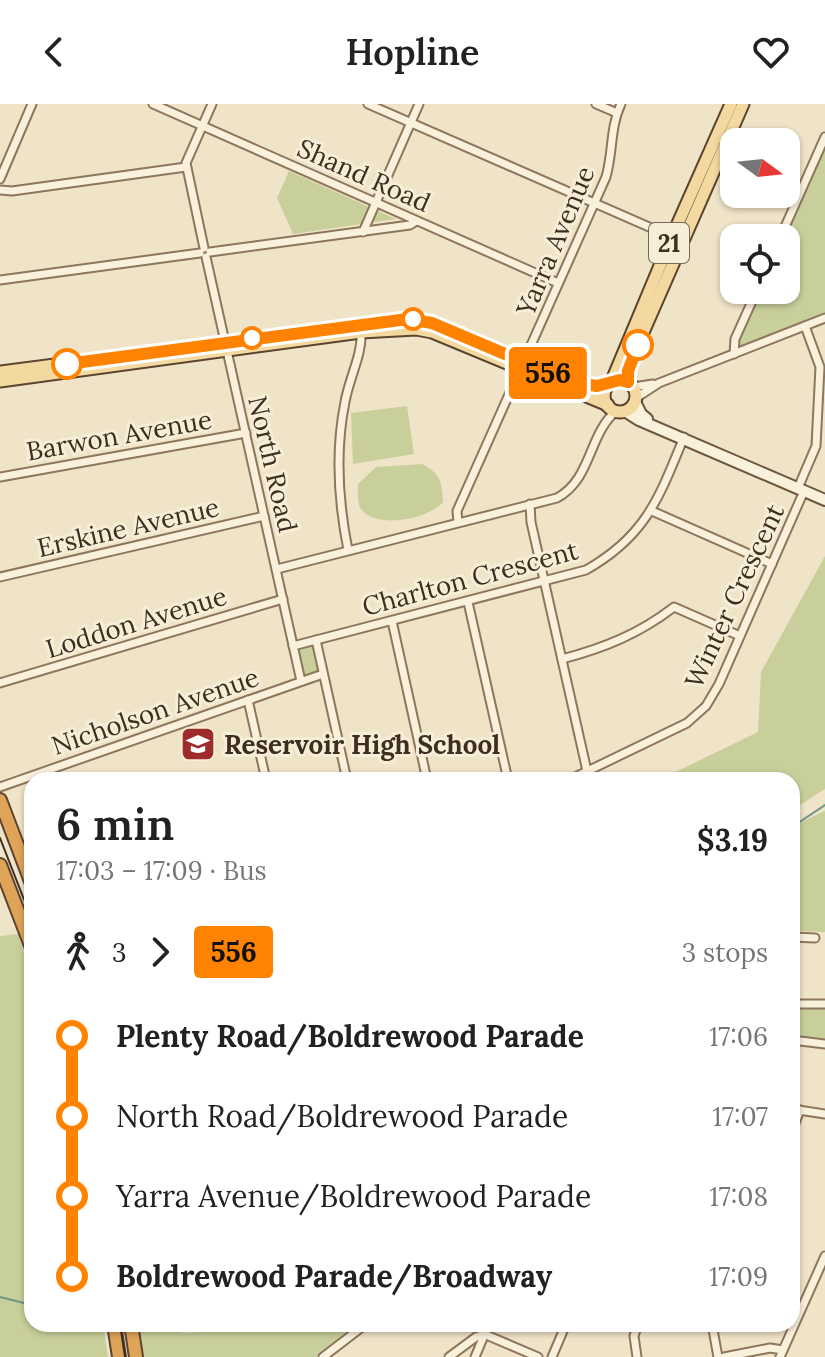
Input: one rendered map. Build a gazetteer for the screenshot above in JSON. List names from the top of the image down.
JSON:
{
  "streets": {
    "main road": ["21"],
    "street": [
      "Shand Road",
      "Yarra Avenue",
      "Barwon Avenue",
      "North Road",
      "Erskine Avenue",
      "Charlton Crescent",
      "Winter Crescent",
      "Loddon Avenue",
      "Nicholson Avenue"
    ]
  },
  "crossings": [
    ["Shand Road", "Yarra Avenue"],
    ["Barwon Avenue", "North Road"],
    ["North Road", "Erskine Avenue"],
    ["North Road", "Charlton Crescent"],
    ["North Road", "Loddon Avenue"],
    ["North Road", "Nicholson Avenue"]
  ],
  "places": {
    "school or university": ["Reservoir High School"]
  },
  "lines": ["bus line 556"],
  "north": "right",
  "page": {
    "header": "Hopline",
    "on_map": "556",
    "heading": ["6 min", "17:03 – 17:09 · Bus", "$3.19"],
    "legs": ["3", "556", "3 stops"],
    "list": [
      {
        "name": "Plenty Road/Boldrewood Parade",
        "value": "17:06"
      },
      {
        "name": "North Road/Boldrewood Parade",
        "value": "17:07"
      },
      {
        "name": "Yarra Avenue/Boldrewood Parade",
        "value": "17:08"
      },
      {
        "name": "Boldrewood Parade/Broadway",
        "value": "17:09"
      }
    ]
  }
}
